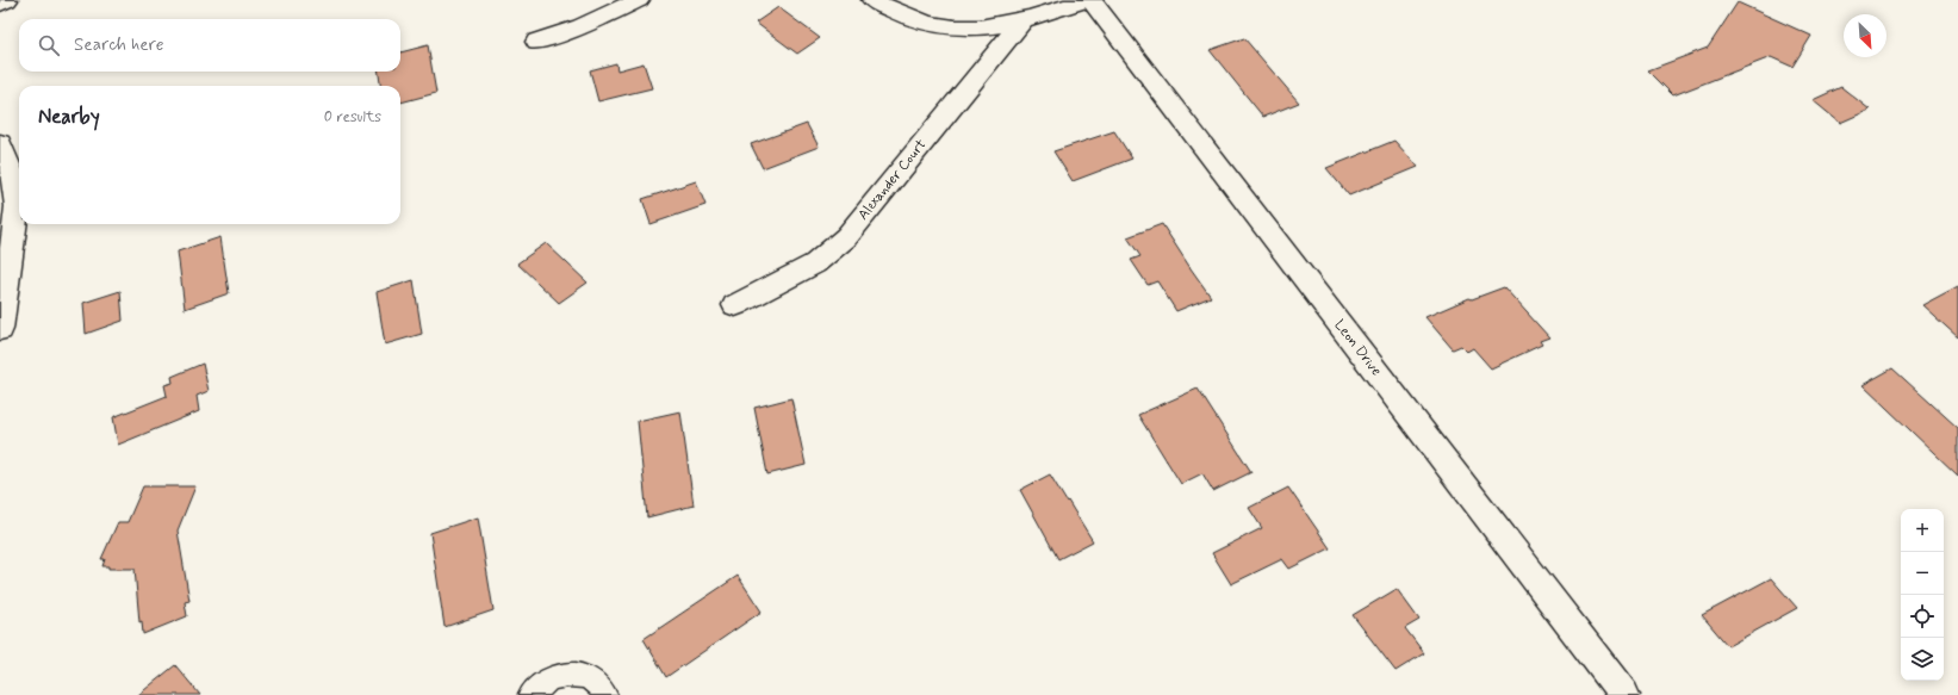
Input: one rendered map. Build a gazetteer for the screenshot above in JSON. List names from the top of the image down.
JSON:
{
  "streets": {
    "street": ["Alexander Court", "Leon Drive"]
  },
  "north": "bottom right",
  "page": {
    "search": "Search here",
    "heading": ["Nearby", "0 results"],
    "map_buttons": ["+", "−"]
  }
}
